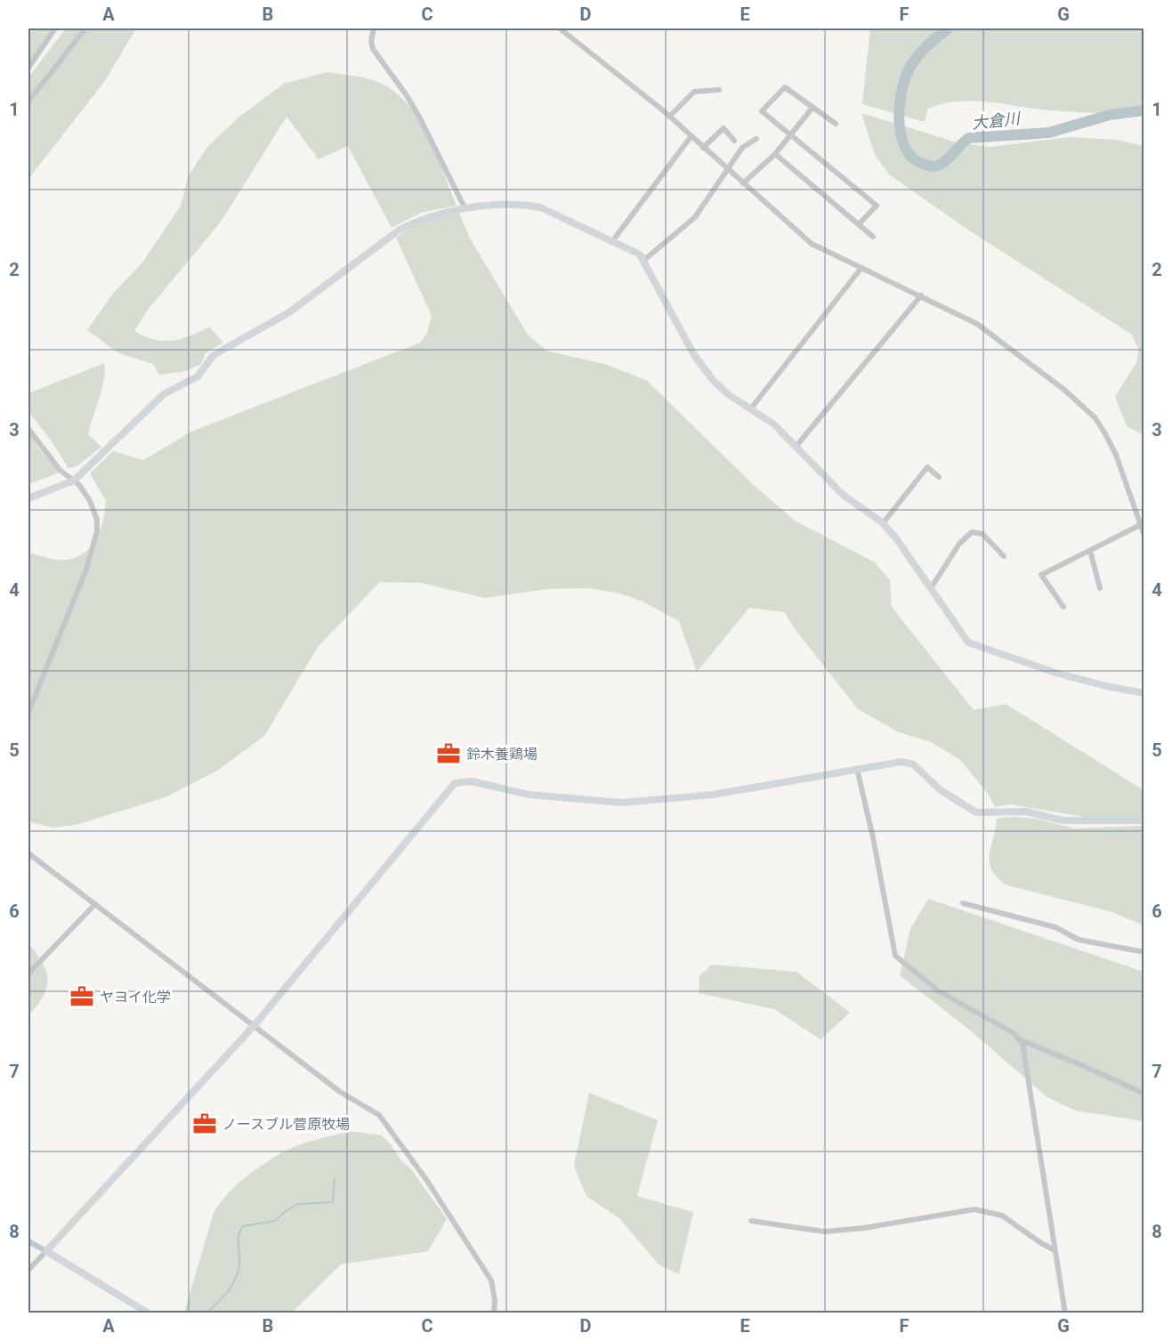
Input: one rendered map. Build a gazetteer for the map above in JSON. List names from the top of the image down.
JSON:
{
  "water": ["大倉川"],
  "places": {
    "office": ["鈴木養鶏場", "ヤヨイ化学", "ノースブル菅原牧場"]
  },
  "grid": {
    "columns": [
      "A",
      "B",
      "C",
      "D",
      "E",
      "F",
      "G"
    ],
    "rows": [
      "1",
      "2",
      "3",
      "4",
      "5",
      "6",
      "7",
      "8"
    ]
  }
}
